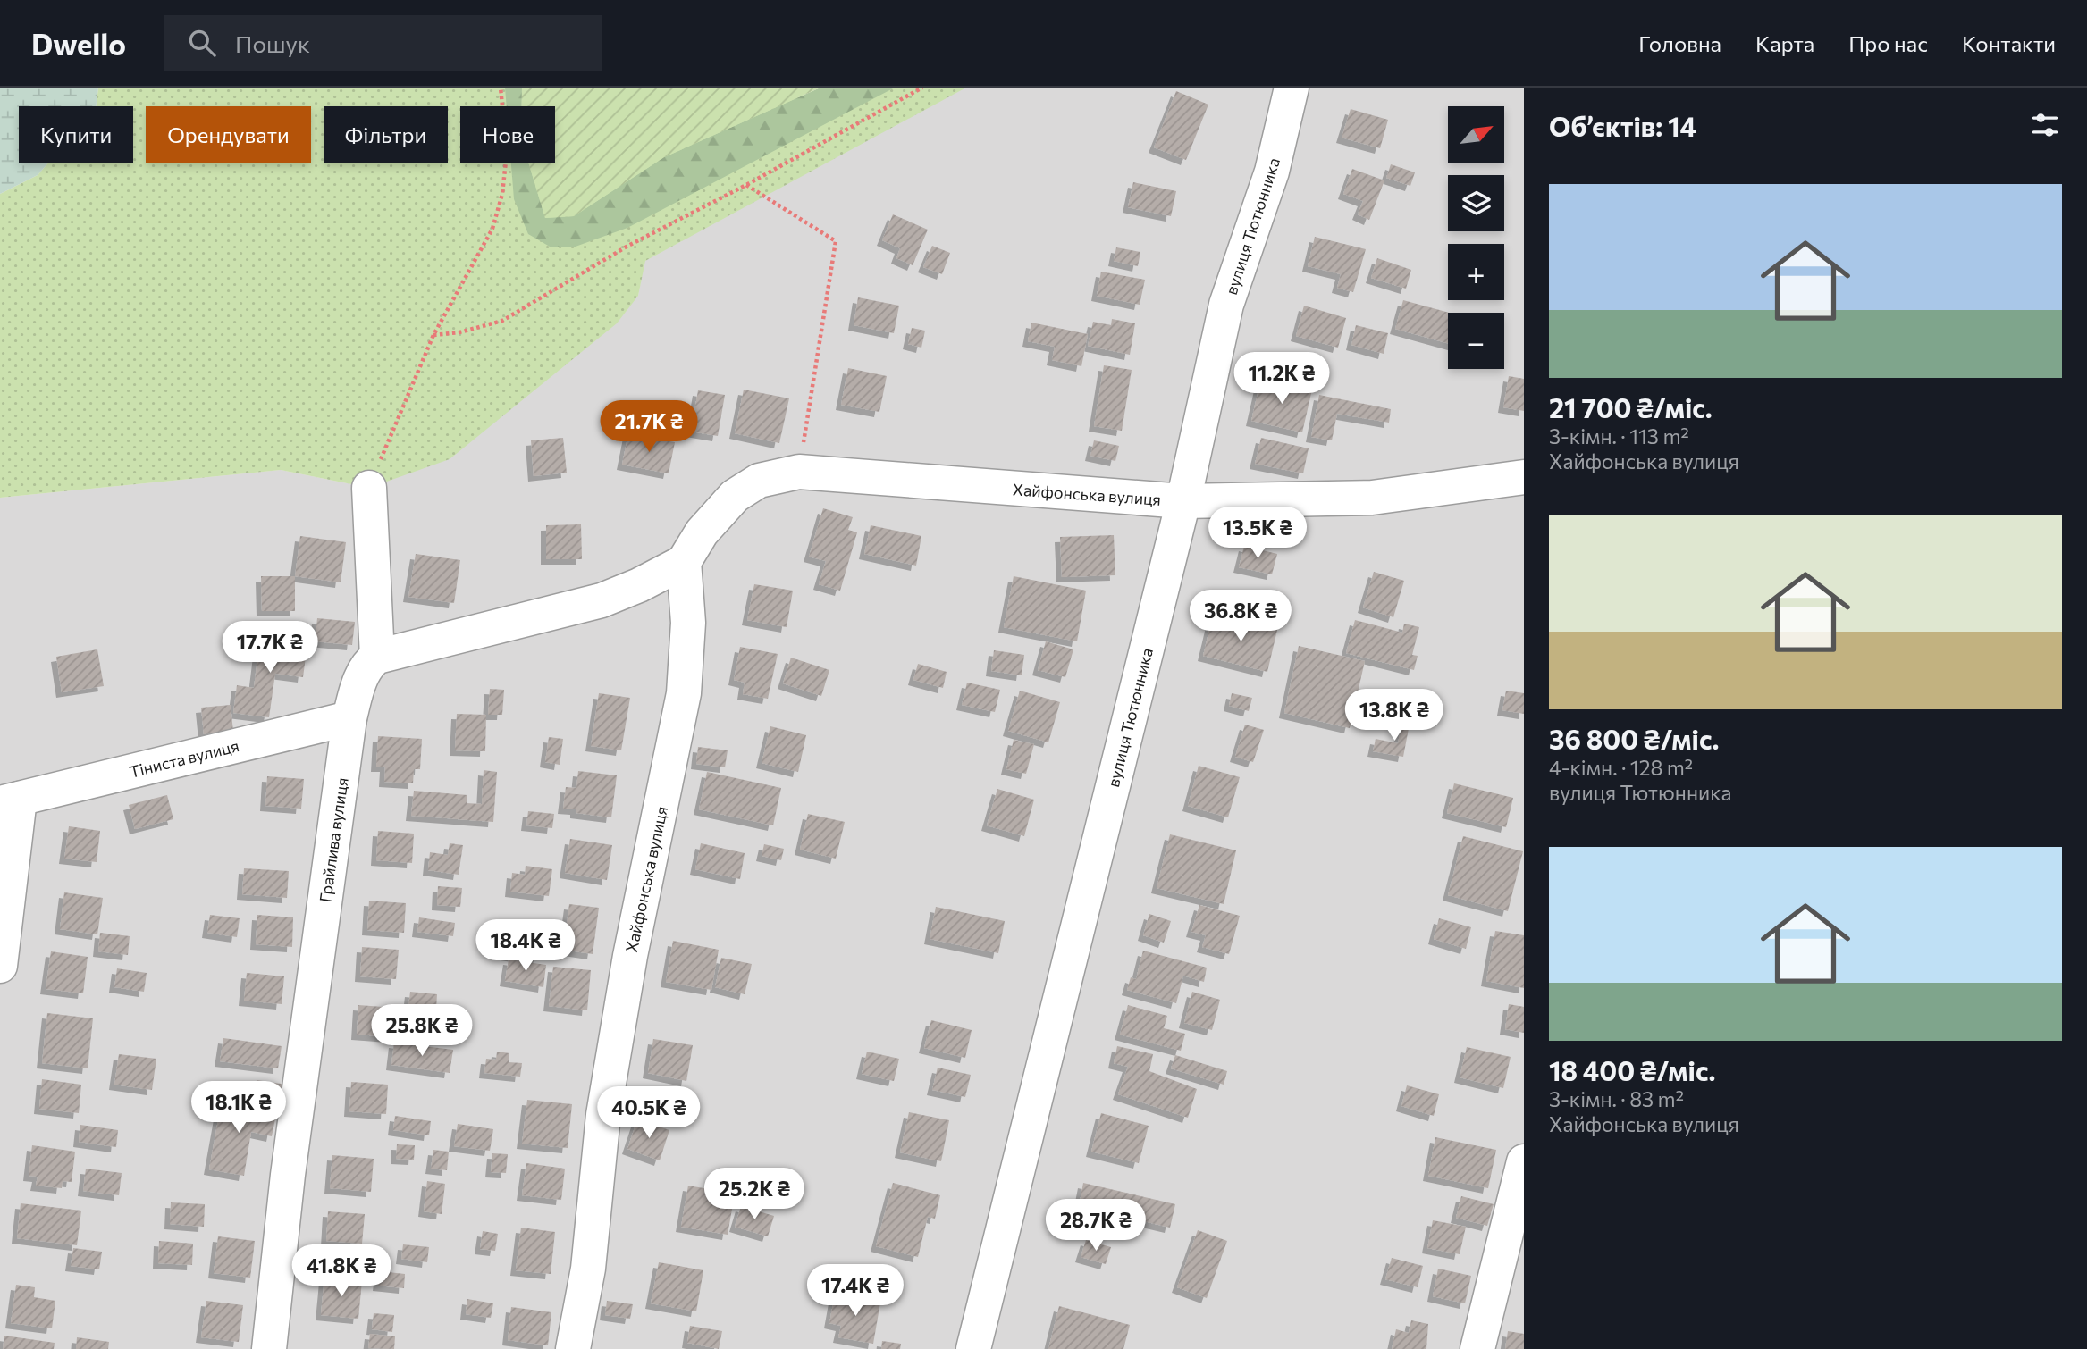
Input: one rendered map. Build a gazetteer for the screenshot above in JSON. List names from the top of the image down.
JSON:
{
  "streets": {
    "street": [
      "вулиця Тютюнника",
      "Хайфонська вулиця",
      "Тіниста вулиця",
      "Грайлива вулиця"
    ]
  },
  "crossings": [
    ["вулиця Тютюнника", "Хайфонська вулиця"],
    ["Тіниста вулиця", "Грайлива вулиця"]
  ],
  "north": "top right",
  "page": {
    "header": "Dwello",
    "search": "Пошук",
    "nav": [
      "Головна",
      "Карта",
      "Про нас",
      "Контакти"
    ],
    "heading": "Об’єктів: 14",
    "map_buttons": ["+", "−"],
    "chip": [
      "Купити",
      "Орендувати",
      "Фільтри",
      "Нове"
    ],
    "list": [
      {
        "name": "21 700 ₴/міс.",
        "note": "3-кімн. · 113 m² · Хайфонська вулиця"
      },
      {
        "name": "36 800 ₴/міс.",
        "note": "4-кімн. · 128 m² · вулиця Тютюнника"
      },
      {
        "name": "18 400 ₴/міс.",
        "note": "3-кімн. · 83 m² · Хайфонська вулиця"
      }
    ],
    "price": [
      "11.2K ₴",
      "21.7K ₴",
      "13.5K ₴",
      "36.8K ₴",
      "17.7K ₴",
      "13.8K ₴",
      "18.4K ₴",
      "25.8K ₴",
      "18.1K ₴",
      "40.5K ₴",
      "25.2K ₴",
      "28.7K ₴",
      "41.8K ₴",
      "17.4K ₴"
    ]
  }
}
